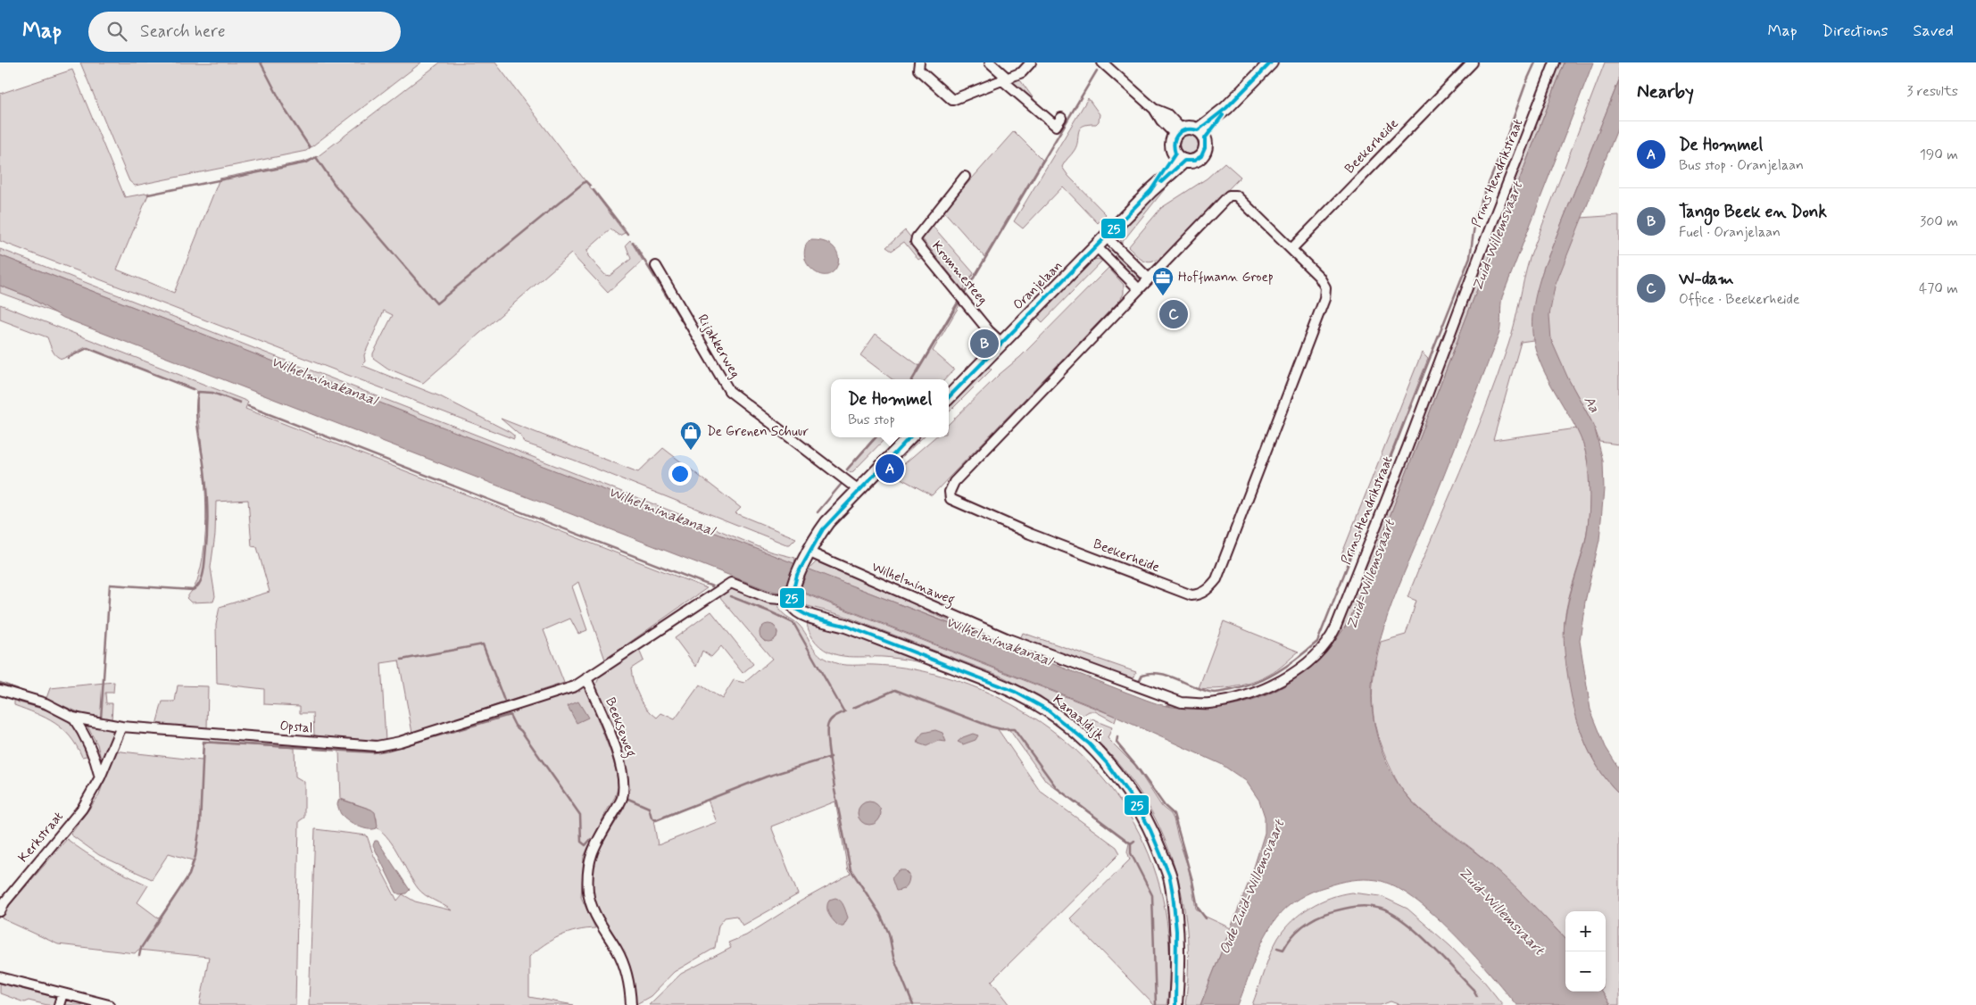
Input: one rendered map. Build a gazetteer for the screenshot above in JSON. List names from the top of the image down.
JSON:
{
  "streets": {
    "main road": ["Oranjelaan", "Kanaaldijk"],
    "street": [
      "Beekerheide",
      "Prins Hendrikstraat",
      "Krommesteeg",
      "Rijakkerweg",
      "Wilhelminaweg",
      "Opstal",
      "Beekseweg",
      "Kerkstraat"
    ]
  },
  "crossings": [
    ["Prins Hendrikstraat", "Wilhelminaweg"],
    ["Krommesteeg", "Oranjelaan"],
    ["Opstal", "Beekseweg"],
    ["Opstal", "Kerkstraat"]
  ],
  "water": [
    "Zuid-Willemsvaart",
    "Wilhelminakanaal",
    "Aa",
    "Oude Zuid-Willemsvaart"
  ],
  "places": {
    "office": ["Hoffmann Groep"],
    "shop": ["De Grenen Schuur"]
  },
  "lines": ["transit line 25"],
  "page": {
    "header": "Map",
    "search": "Search here",
    "nav": ["Map", "Directions", "Saved"],
    "heading": ["Nearby", "3 results"],
    "list": [
      {
        "mark": "A",
        "name": "De Hommel",
        "note": "Bus stop · Oranjelaan",
        "value": "190 m"
      },
      {
        "mark": "B",
        "name": "Tango Beek en Donk",
        "note": "Fuel · Oranjelaan",
        "value": "300 m"
      },
      {
        "mark": "C",
        "name": "W-dam",
        "note": "Office · Beekerheide",
        "value": "470 m"
      }
    ],
    "pins": ["C", "B", "A"],
    "popup": ["De Hommel", "Bus stop"],
    "map_buttons": ["+", "−"]
  }
}
